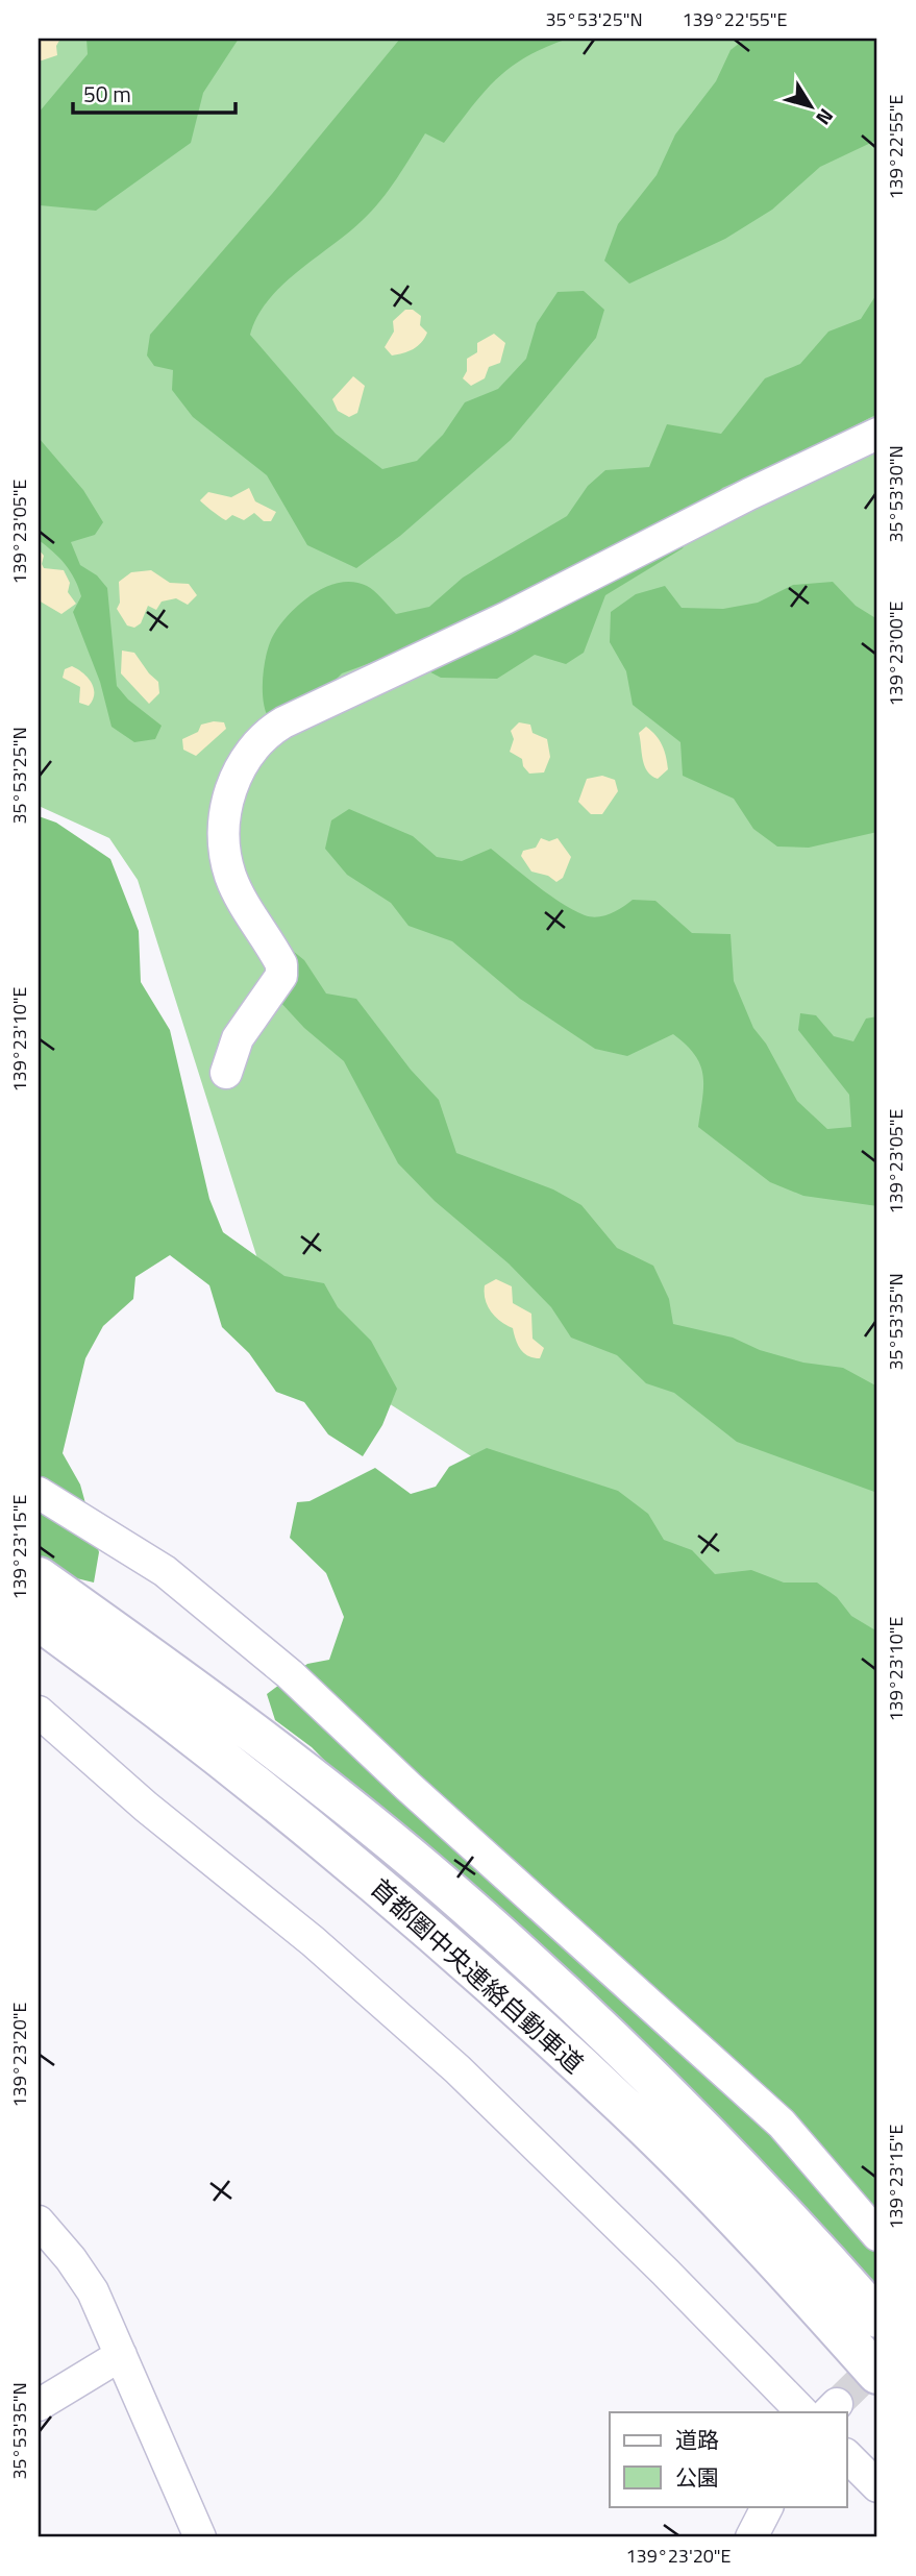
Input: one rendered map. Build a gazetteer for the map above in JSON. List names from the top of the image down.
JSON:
{
  "streets": {
    "highway": ["首都圏中央連絡自動車道"]
  },
  "legend": ["道路", "公園"],
  "scale_bar": "50 m",
  "north": "bottom right",
  "coordinates": [
    "35°53'25\"N",
    "139°22'55\"E",
    "35°53'30\"N",
    "139°23'05\"E",
    "139°23'00\"E",
    "139°23'10\"E",
    "35°53'35\"N",
    "139°23'15\"E",
    "139°23'20\"E"
  ]
}
